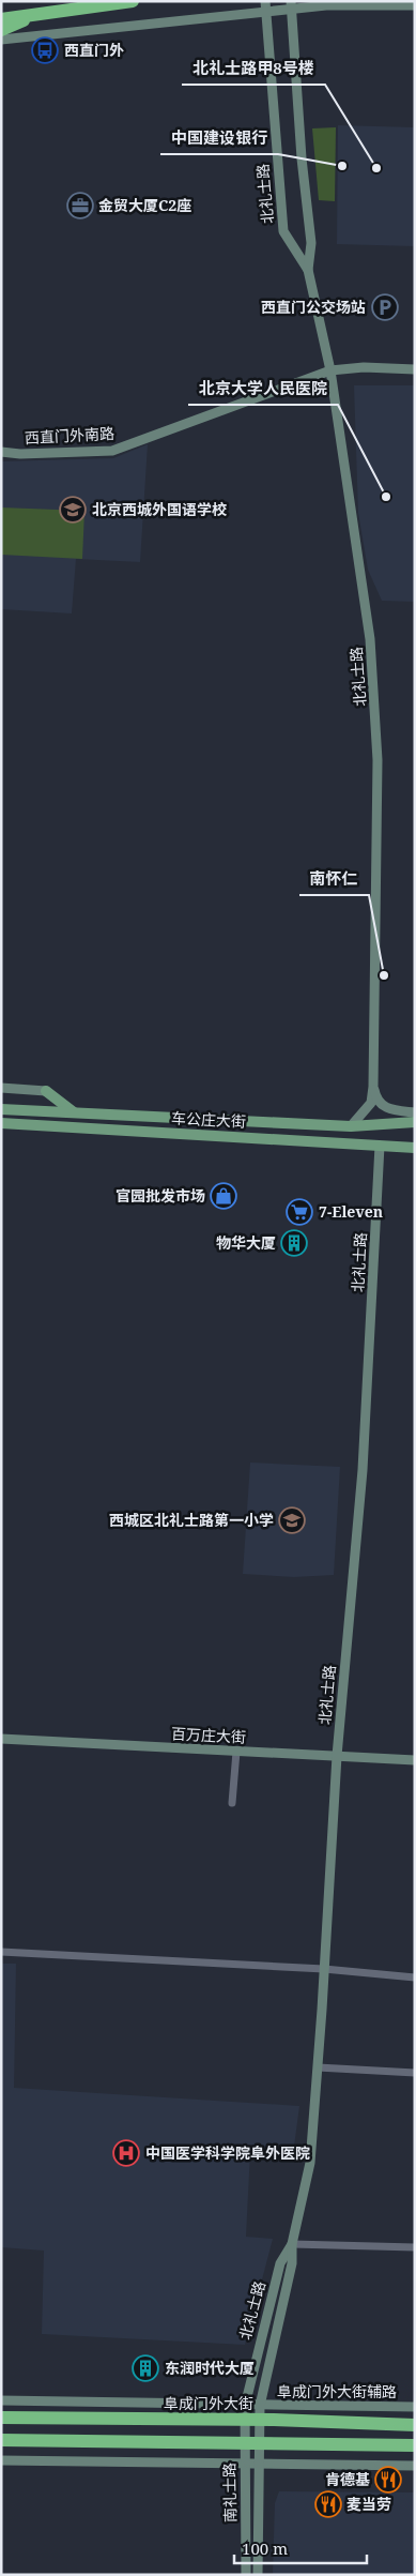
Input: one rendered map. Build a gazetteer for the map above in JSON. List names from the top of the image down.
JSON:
{
  "streets": {
    "highway": ["阜成门外大街"],
    "main road": ["车公庄大街"],
    "street": [
      "北礼士路",
      "西直门外南路",
      "百万庄大街",
      "阜成门外大街辅路",
      "南礼士路"
    ]
  },
  "crossings": [
    ["北礼士路", "西直门外南路"],
    ["北礼士路", "车公庄大街"],
    ["北礼士路", "百万庄大街"],
    ["北礼士路", "阜成门外大街辅路"],
    ["北礼士路", "阜成门外大街"],
    ["北礼士路", "南礼士路"],
    ["阜成门外大街辅路", "阜成门外大街"],
    ["阜成门外大街", "南礼士路"]
  ],
  "places": {
    "bus stop": ["西直门外"],
    "other": [
      "中国建设银行",
      "北礼士路甲8号楼",
      "北京大学人民医院",
      "南怀仁"
    ],
    "office": ["金贸大厦C2座"],
    "parking": ["西直门公交场站"],
    "school or university": ["北京西城外国语学校", "西城区北礼士路第一小学"],
    "shop": ["官园批发市场"],
    "supermarket": ["7-Eleven"],
    "building": ["物华大厦", "东润时代大厦"],
    "hospital": ["中国医学科学院阜外医院"],
    "restaurant": ["肯德基", "麦当劳"]
  },
  "scale_bar": "100 m"
}
